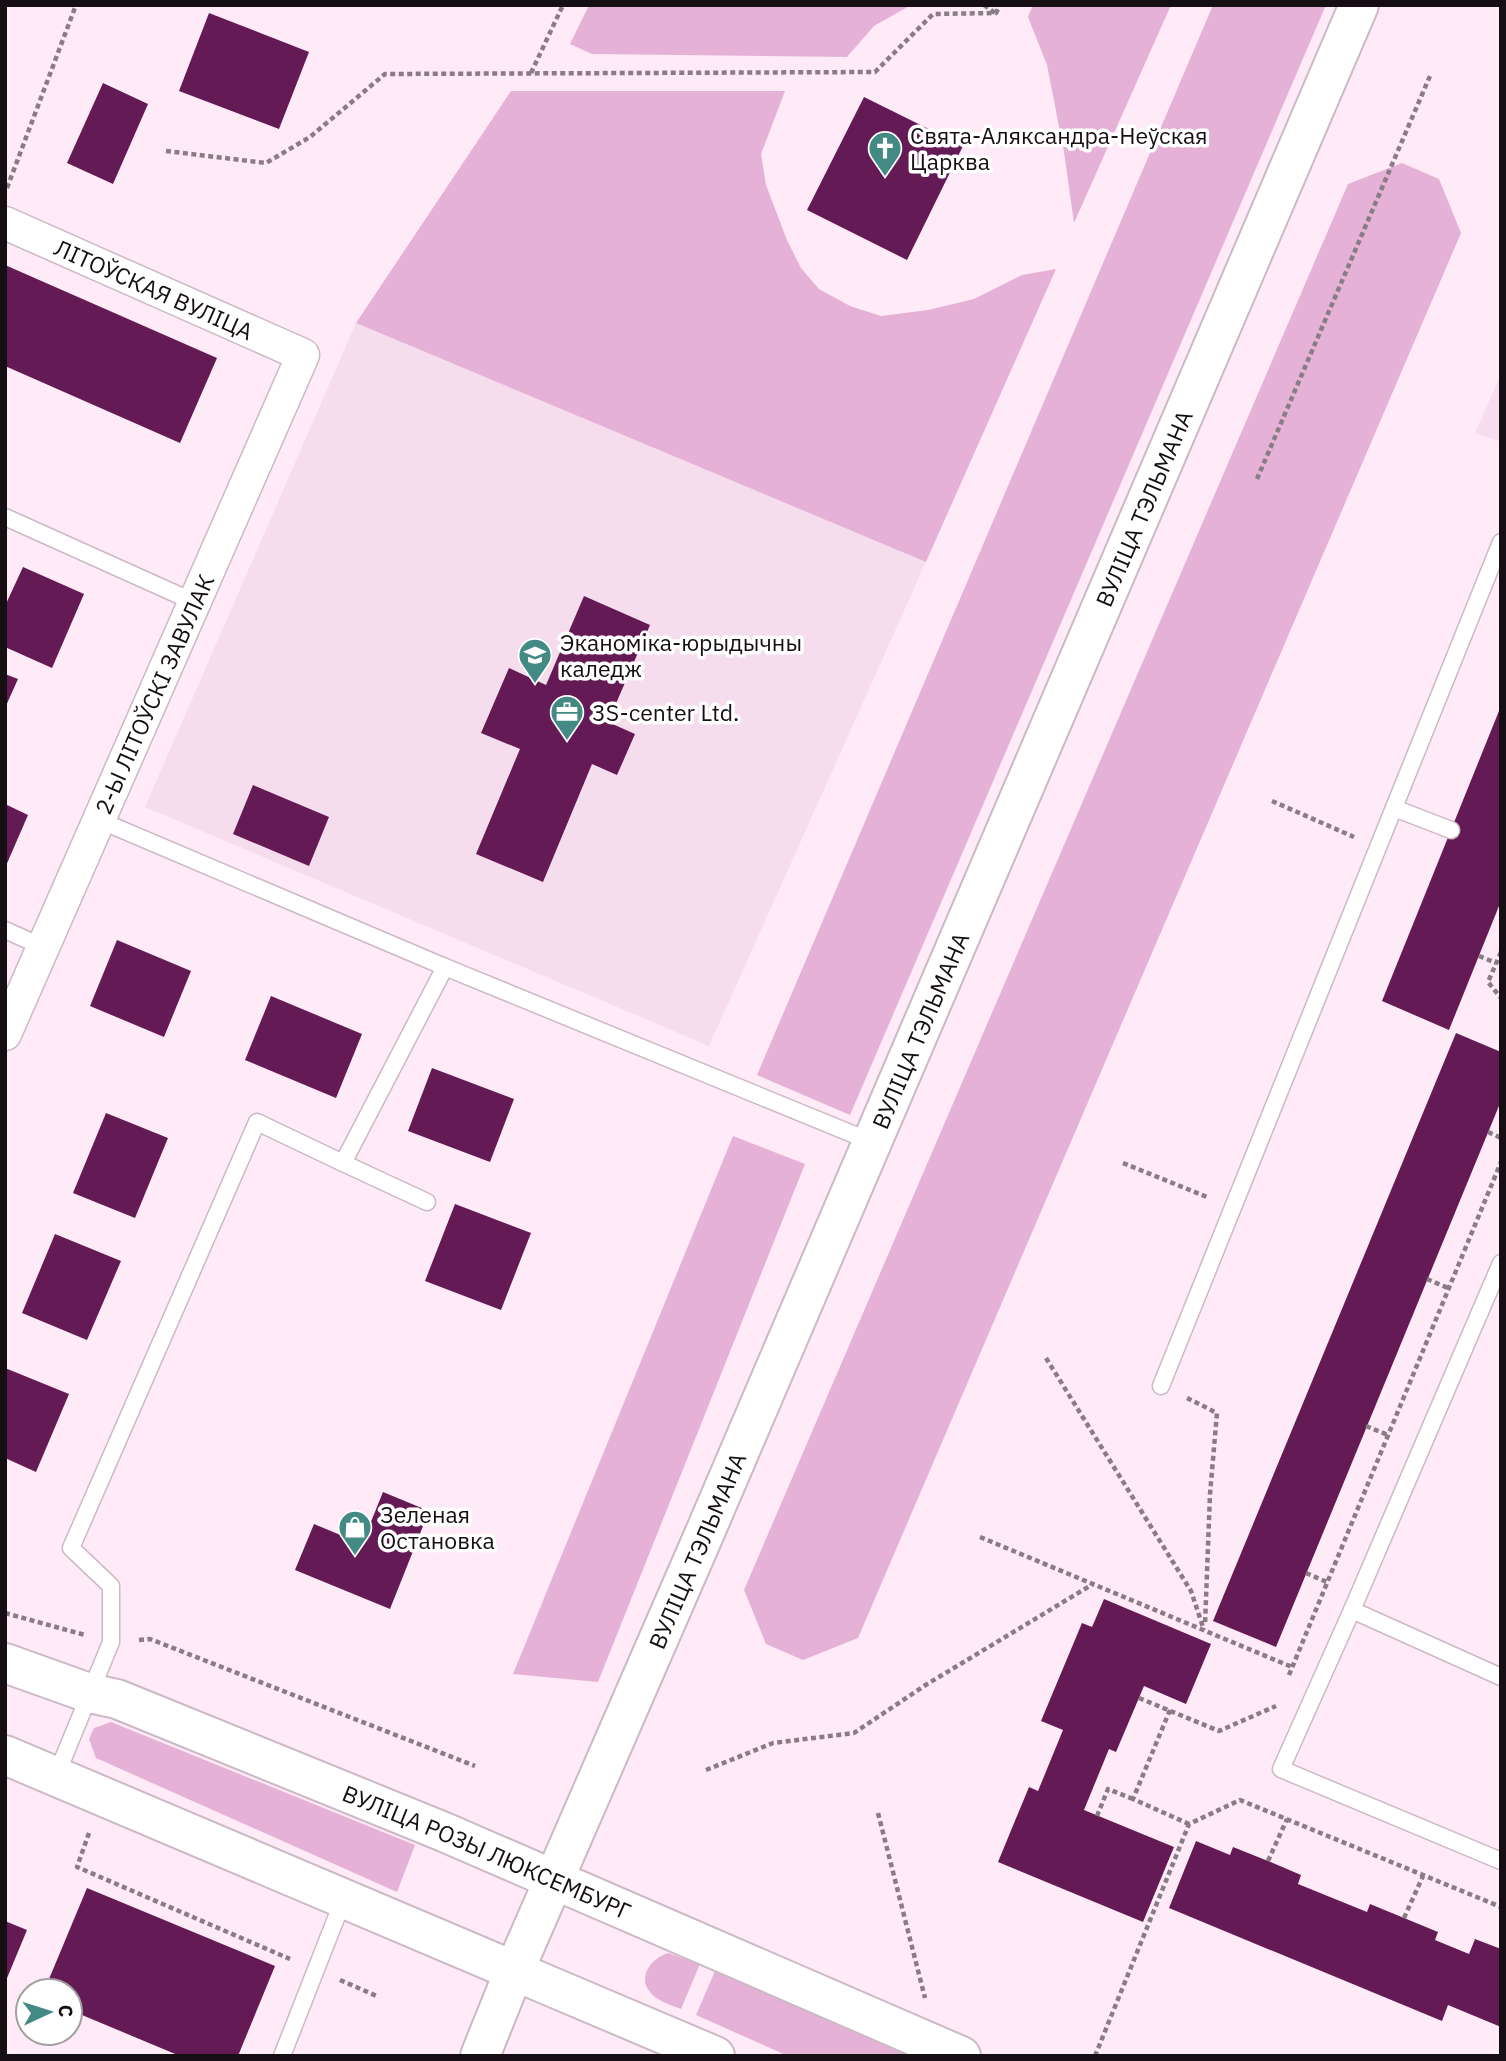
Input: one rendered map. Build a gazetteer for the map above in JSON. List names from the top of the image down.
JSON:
{
  "streets": {
    "main road": ["ВУЛІЦА ТЭЛЬМАНА", "ВУЛІЦА РОЗЫ ЛЮКСЕМБУРГ"],
    "street": ["ЛІТОЎСКАЯ ВУЛІЦА", "2-Ы ЛІТОЎСКІ ЗАВУЛАК"]
  },
  "crossings": [
    ["ЛІТОЎСКАЯ ВУЛІЦА", "2-Ы ЛІТОЎСКІ ЗАВУЛАК"],
    ["ВУЛІЦА ТЭЛЬМАНА", "ВУЛІЦА РОЗЫ ЛЮКСЕМБУРГ"]
  ],
  "places": {
    "church": ["Свята-Аляксандра-Неўская Царква"],
    "school or university": ["Эканоміка-юрыдычны каледж"],
    "office": ["3S-center Ltd."],
    "shop": ["Зеленая Остановка"]
  },
  "north": "right"
}
